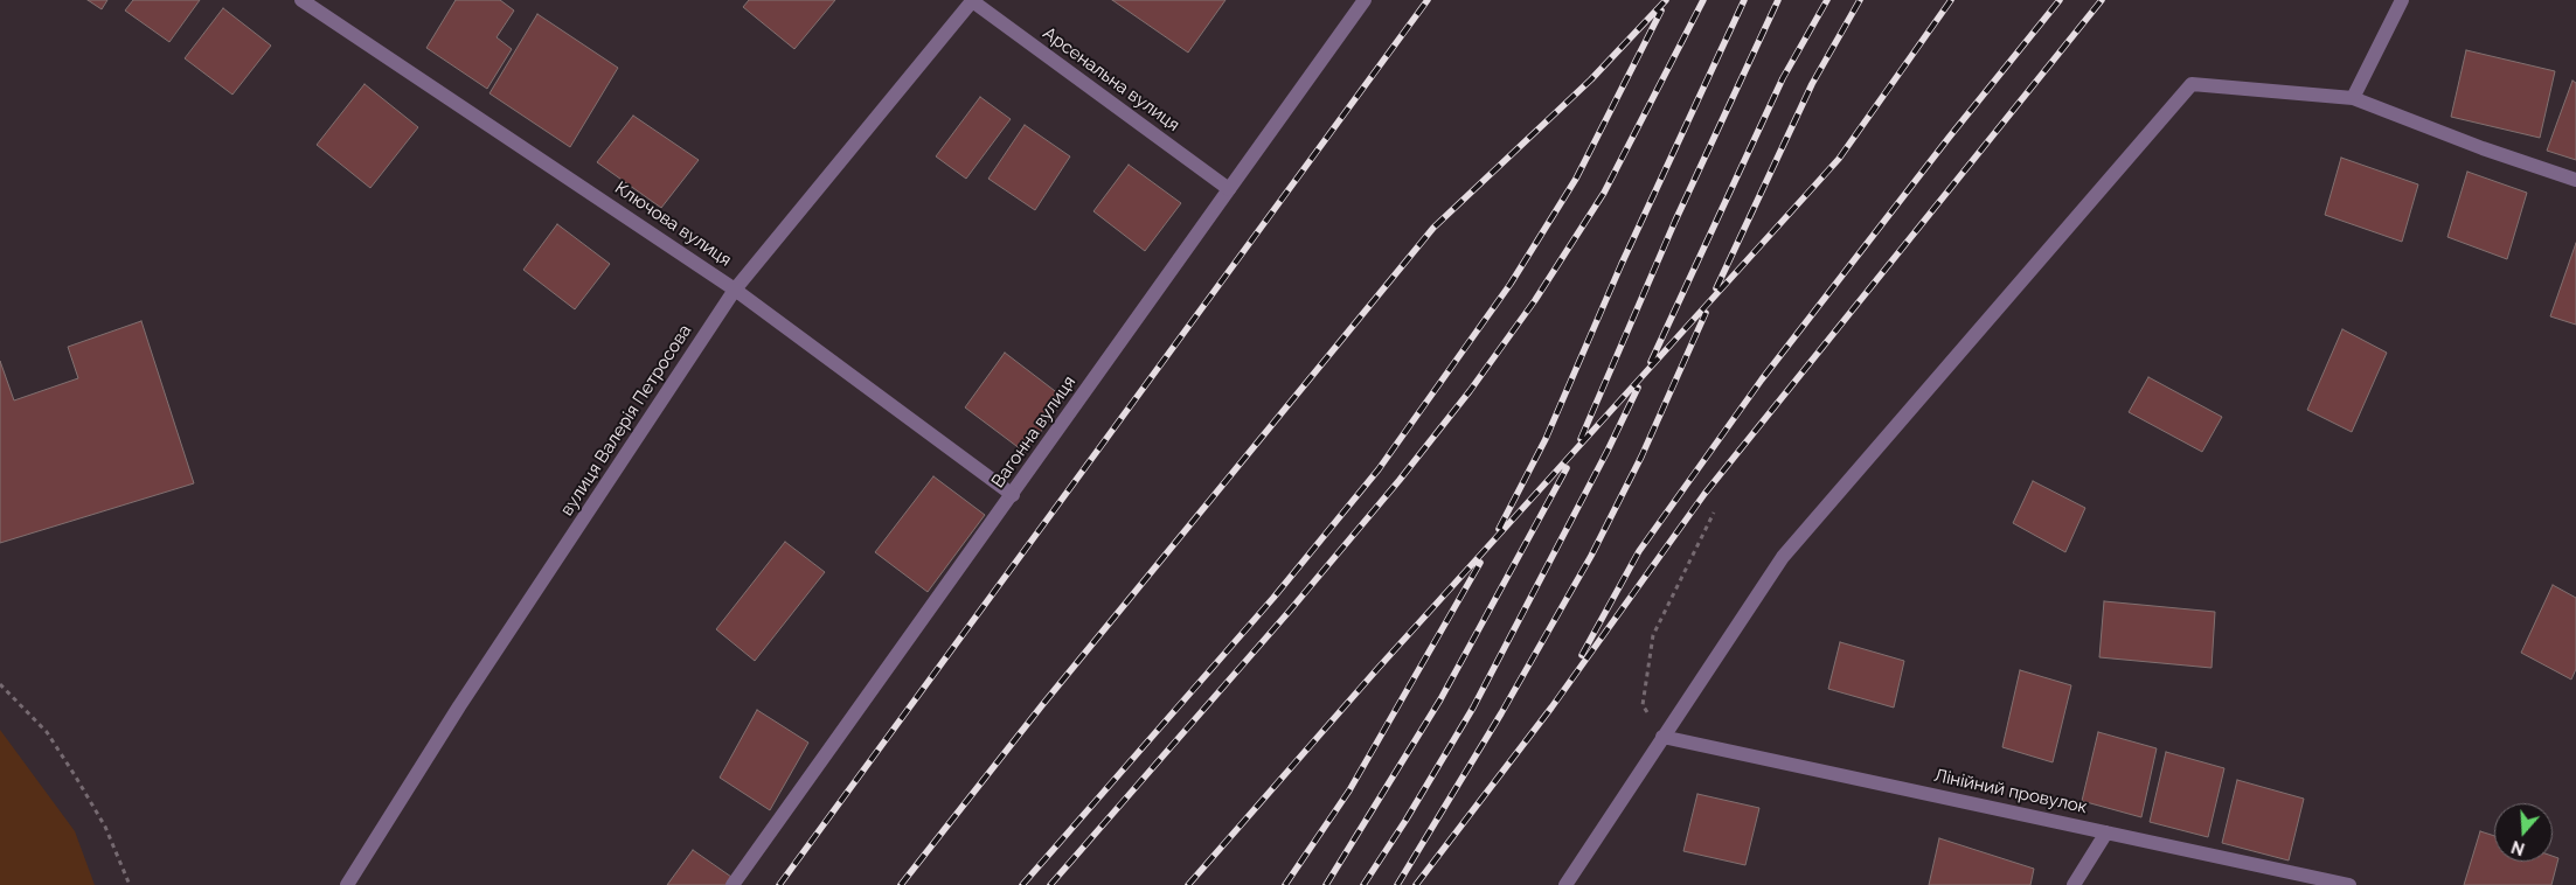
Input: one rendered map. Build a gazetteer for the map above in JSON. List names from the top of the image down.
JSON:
{
  "streets": {
    "street": [
      "Арсенальна вулиця",
      "Ключова вулиця",
      "вулиця Валерія Петросова",
      "Вагонна вулиця",
      "Лінійний провулок"
    ]
  },
  "crossings": [
    ["Арсенальна вулиця", "вулиця Валерія Петросова"],
    ["Арсенальна вулиця", "Вагонна вулиця"],
    ["Ключова вулиця", "вулиця Валерія Петросова"],
    ["Ключова вулиця", "Вагонна вулиця"]
  ],
  "north": "bottom"
}
